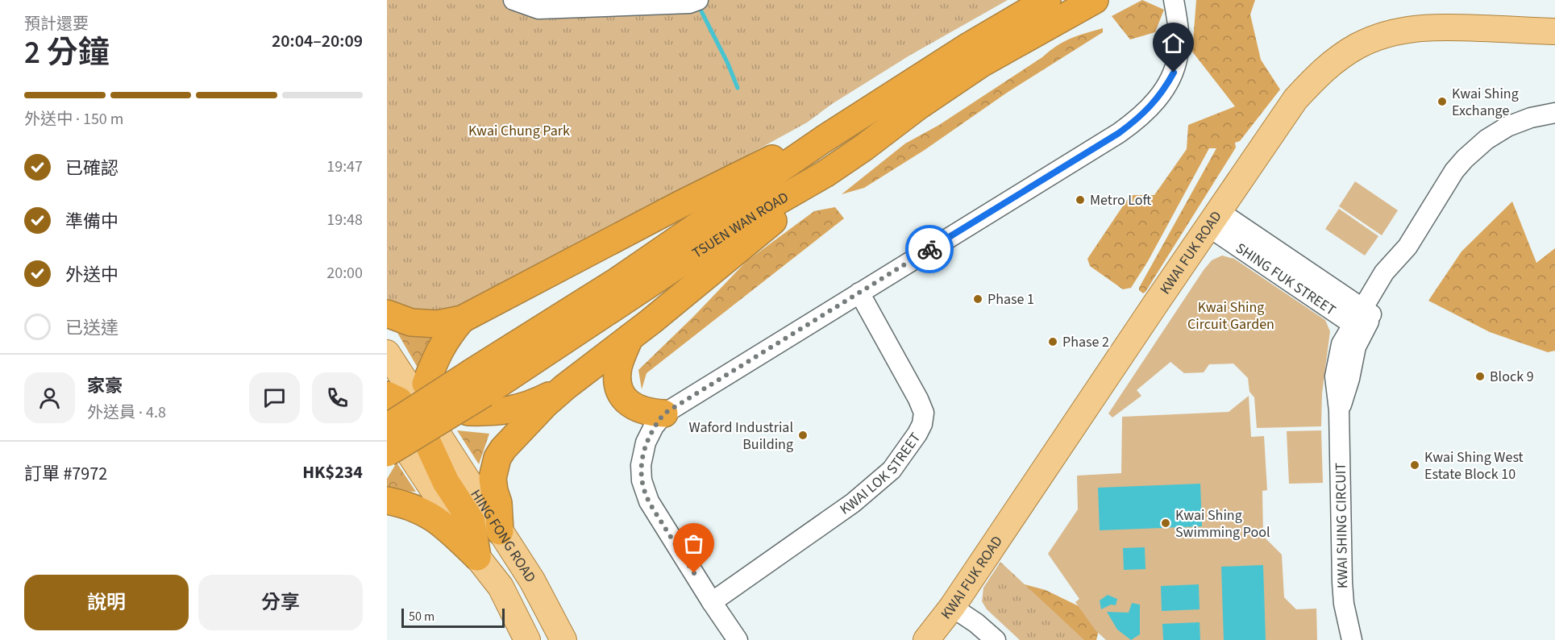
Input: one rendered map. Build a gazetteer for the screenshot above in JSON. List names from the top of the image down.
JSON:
{
  "streets": {
    "highway": ["TSUEN WAN ROAD"],
    "main road": ["KWAI FUK ROAD", "HING FONG ROAD"],
    "street": ["SHING FUK STREET", "KWAI LOK STREET", "KWAI SHING CIRCUIT"]
  },
  "crossings": [
    ["KWAI FUK ROAD", "SHING FUK STREET"],
    ["SHING FUK STREET", "KWAI SHING CIRCUIT"]
  ],
  "parks": ["Kwai Chung Park", "Kwai Shing Circuit Garden"],
  "places": [
    "Kwai Shing Exchange",
    "Metro Loft",
    "Phase 1",
    "Phase 2",
    "Block 9",
    "Waford Industrial Building",
    "Kwai Shing West Estate Block 10",
    "Kwai Shing Swimming Pool"
  ],
  "scale_bar": "50 m",
  "page": {
    "heading": ["2 分鐘", "預計還要", "20:04–20:09"],
    "panel": [
      "家豪",
      "外送員 · 4.8",
      "訂單 #7972",
      "HK$234"
    ],
    "bar": "外送中 · 150 m",
    "list": [
      ["已確認", "19:47"],
      ["準備中", "19:48"],
      ["外送中", "20:00"],
      "已送達"
    ],
    "buttons": ["說明", "分享"],
    "scale": "50 m"
  }
}
